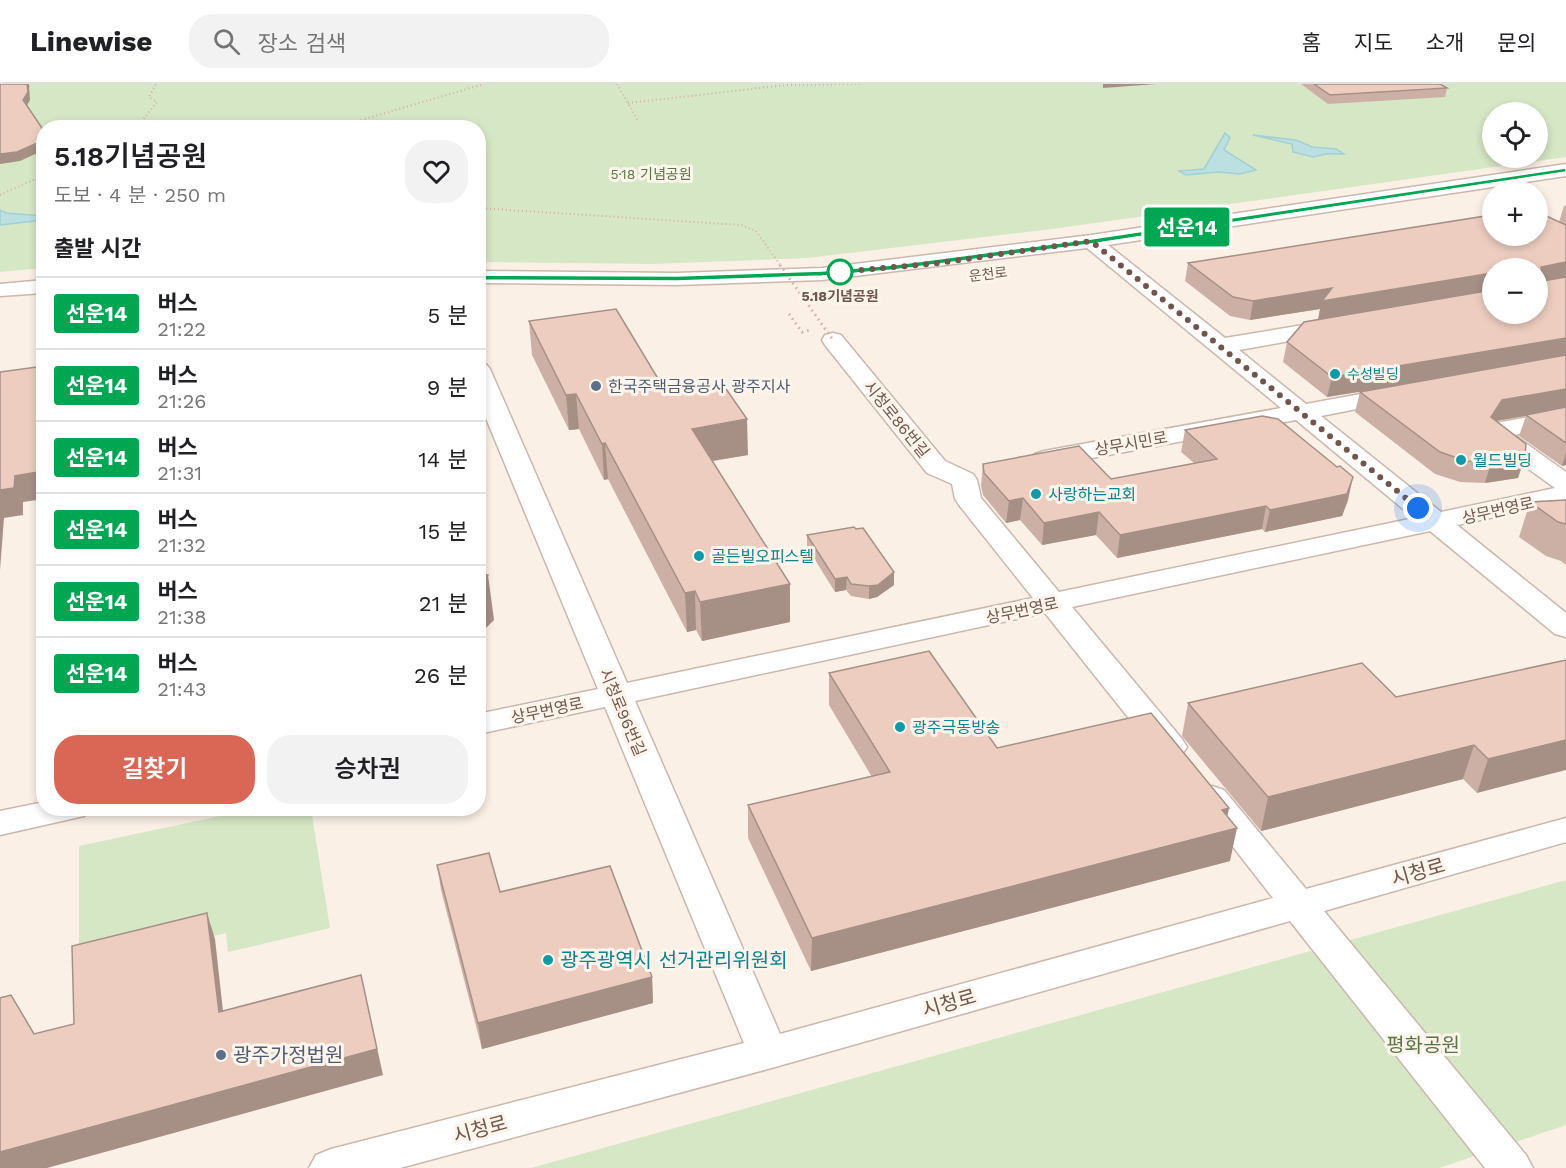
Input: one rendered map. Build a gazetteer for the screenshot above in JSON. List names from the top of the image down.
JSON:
{
  "streets": {
    "street": [
      "운천로",
      "시청로86번길",
      "상무시민로",
      "상무번영로",
      "시청로96번길",
      "시청로"
    ]
  },
  "crossings": [
    ["시청로86번길", "상무번영로"],
    ["시청로86번길", "시청로"],
    ["상무번영로", "시청로96번길"],
    ["시청로96번길", "시청로"]
  ],
  "parks": ["5·18 기념공원", "평화공원"],
  "places": [
    "5.18기념공원",
    "수성빌딩",
    "한국주택금융공사 광주지사",
    "월드빌딩",
    "사랑하는교회",
    "골든빌오피스텔",
    "광주극동방송",
    "광주광역시 선거관리위원회",
    "광주가정법원"
  ],
  "lines": ["bus line 선운14"],
  "page": {
    "header": "Linewise",
    "search": "장소 검색",
    "nav": [
      "홈",
      "지도",
      "소개",
      "문의"
    ],
    "on_map": "선운14",
    "map_buttons": ["+", "−"],
    "heading": [
      ["5.18기념공원", "도보 · 4 분 · 250 m"],
      "출발 시간"
    ],
    "list": [
      {
        "mark": "선운14",
        "name": "버스",
        "note": "21:22",
        "value": "5 분"
      },
      {
        "mark": "선운14",
        "name": "버스",
        "note": "21:26",
        "value": "9 분"
      },
      {
        "mark": "선운14",
        "name": "버스",
        "note": "21:31",
        "value": "14 분"
      },
      {
        "mark": "선운14",
        "name": "버스",
        "note": "21:32",
        "value": "15 분"
      },
      {
        "mark": "선운14",
        "name": "버스",
        "note": "21:38",
        "value": "21 분"
      },
      {
        "mark": "선운14",
        "name": "버스",
        "note": "21:43",
        "value": "26 분"
      }
    ],
    "buttons": ["길찾기", "승차권"]
  }
}
